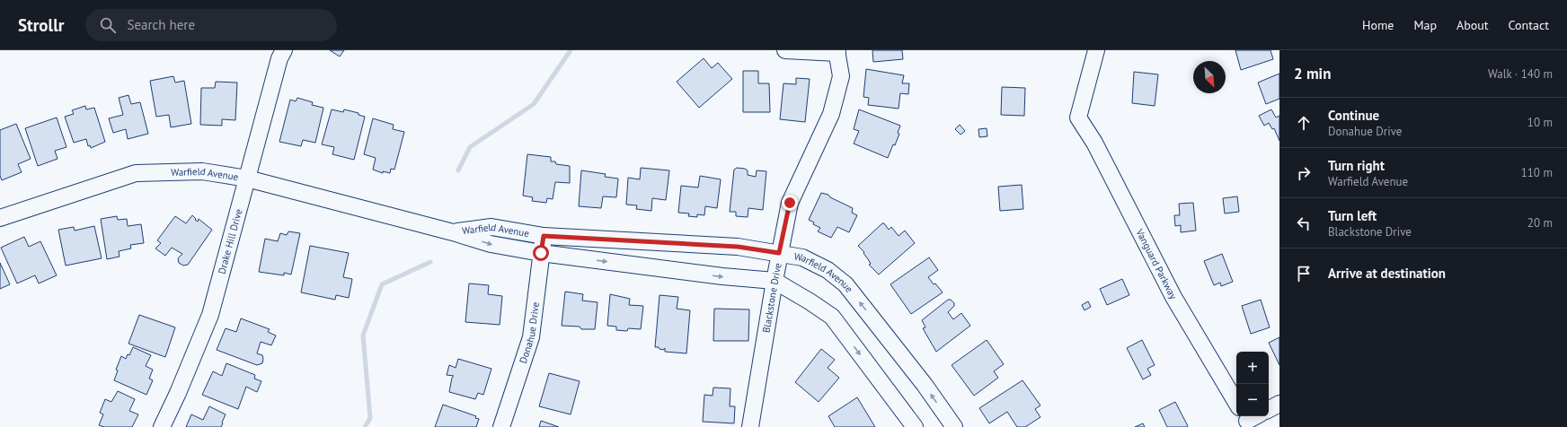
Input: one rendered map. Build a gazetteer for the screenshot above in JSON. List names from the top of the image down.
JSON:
{
  "streets": {
    "street": [
      "Warfield Avenue",
      "Drake Hill Drive",
      "Vanguard Parkway",
      "Blackstone Drive",
      "Donahue Drive"
    ]
  },
  "crossings": [
    ["Warfield Avenue", "Drake Hill Drive"],
    ["Warfield Avenue", "Blackstone Drive"],
    ["Warfield Avenue", "Donahue Drive"]
  ],
  "north": "bottom right",
  "page": {
    "header": "Strollr",
    "search": "Search here",
    "nav": [
      "Home",
      "Map",
      "About",
      "Contact"
    ],
    "heading": ["2 min", "Walk · 140 m"],
    "list": [
      ["Continue", "Donahue Drive", "10 m"],
      ["Turn right", "Warfield Avenue", "110 m"],
      ["Turn left", "Blackstone Drive", "20 m"],
      "Arrive at destination"
    ],
    "map_buttons": ["+", "−"]
  }
}
